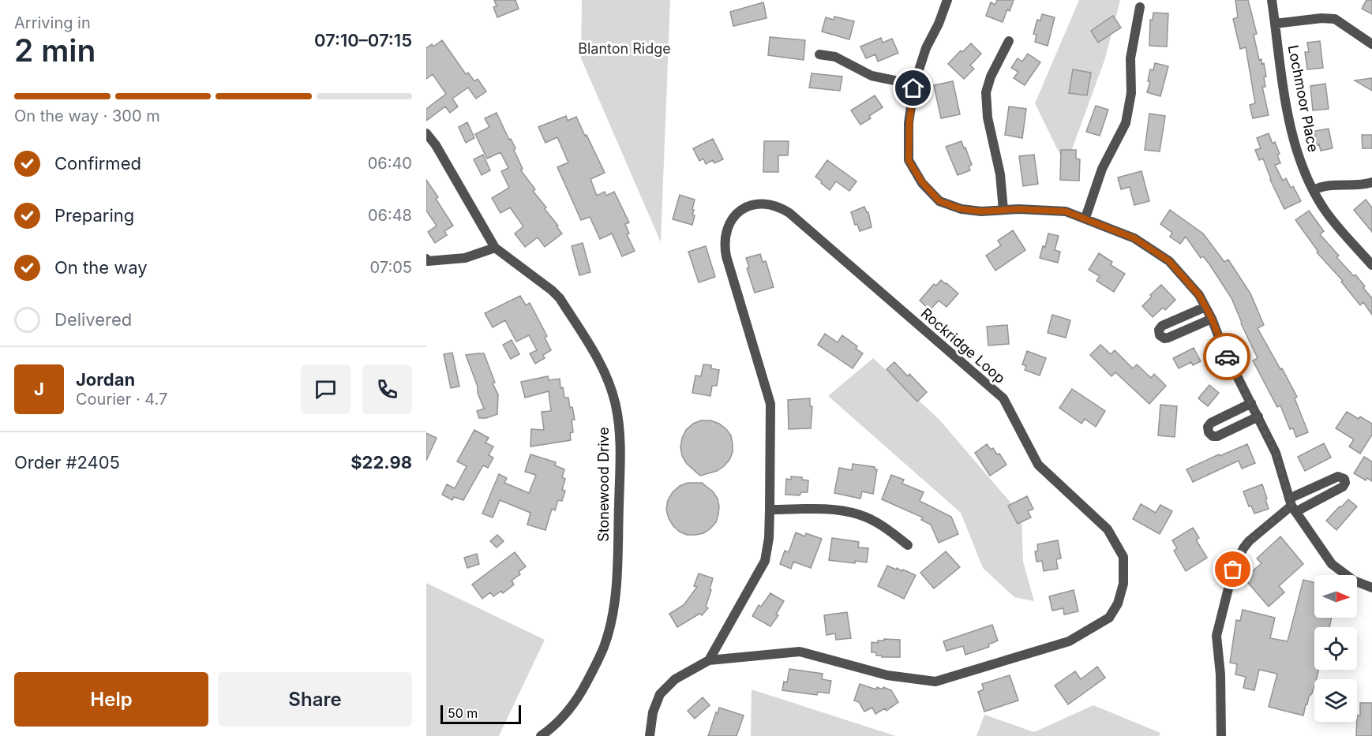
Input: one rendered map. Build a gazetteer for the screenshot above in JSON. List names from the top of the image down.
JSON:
{
  "streets": {
    "street": ["Lochmoor Place", "Rockridge Loop", "Stonewood Drive"]
  },
  "parks": ["Blanton Ridge"],
  "scale_bar": "50 m",
  "north": "right",
  "page": {
    "heading": ["2 min", "Arriving in", "07:10–07:15"],
    "panel": [
      "Jordan",
      "Courier · 4.7",
      "Order #2405",
      "$22.98"
    ],
    "bar": "On the way · 300 m",
    "list": [
      ["Confirmed", "06:40"],
      ["Preparing", "06:48"],
      ["On the way", "07:05"],
      "Delivered"
    ],
    "round": "J",
    "buttons": ["Help", "Share"],
    "scale": "50 m"
  }
}
